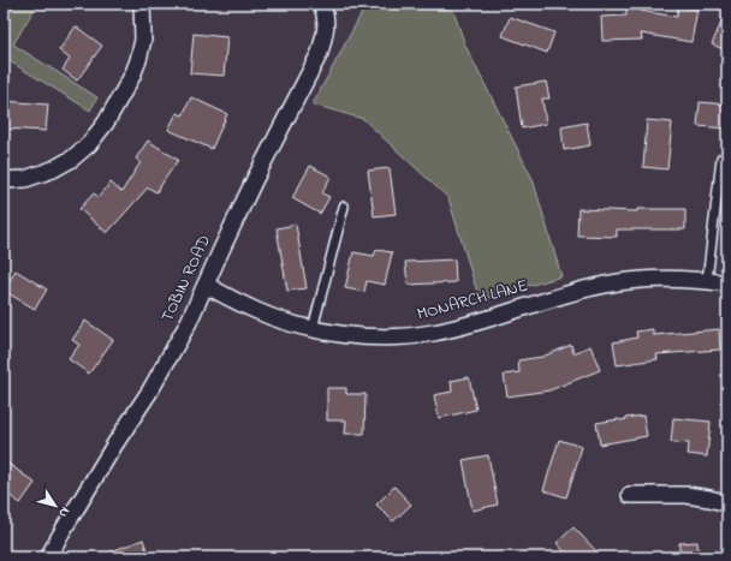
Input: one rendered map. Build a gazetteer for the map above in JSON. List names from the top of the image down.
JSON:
{
  "streets": {
    "street": ["TOBIN ROAD", "MONARCH LANE"]
  },
  "crossings": [
    ["TOBIN ROAD", "MONARCH LANE"]
  ],
  "north": "bottom right"
}
